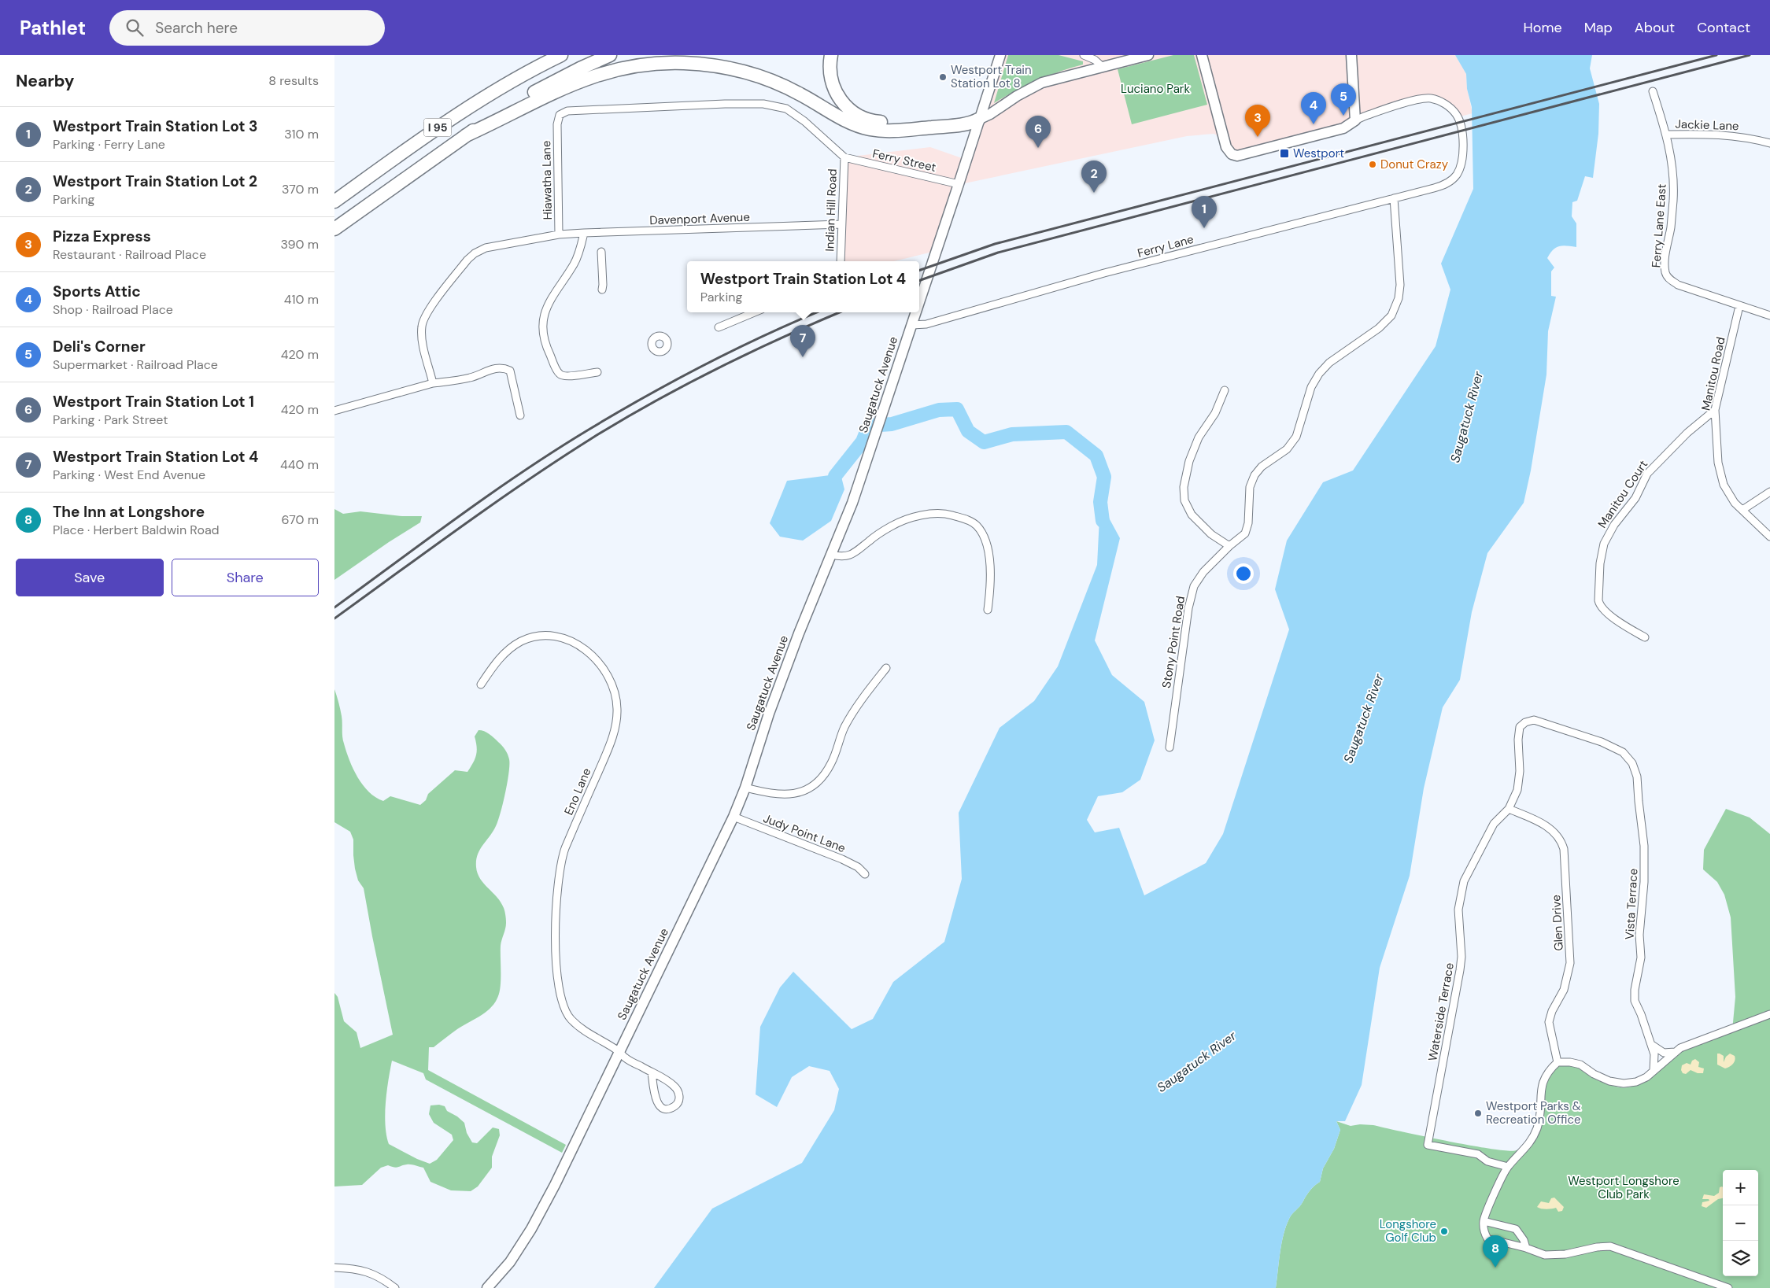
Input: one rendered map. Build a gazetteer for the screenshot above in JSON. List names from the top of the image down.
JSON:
{
  "streets": {
    "highway": ["I 95"],
    "main road": ["Saugatuck Avenue"],
    "street": [
      "Jackie Lane",
      "Ferry Street",
      "Hiawatha Lane",
      "Indian Hill Road",
      "Davenport Avenue",
      "Ferry Lane East",
      "Ferry Lane",
      "Manitou Road",
      "Manitou Court",
      "Stony Point Road",
      "Eno Lane",
      "Judy Point Lane",
      "Vista Terrace",
      "Glen Drive",
      "Waterside Terrace"
    ]
  },
  "crossings": [
    ["Jackie Lane", "Ferry Lane East"],
    ["Ferry Street", "Hiawatha Lane"],
    ["Ferry Street", "Indian Hill Road"],
    ["Ferry Street", "Saugatuck Avenue"],
    ["Hiawatha Lane", "Indian Hill Road"],
    ["Hiawatha Lane", "Davenport Avenue"],
    ["Indian Hill Road", "Davenport Avenue"],
    ["Ferry Lane East", "Manitou Road"],
    ["Ferry Lane", "Saugatuck Avenue"],
    ["Ferry Lane", "Stony Point Road"],
    ["Manitou Road", "Manitou Court"],
    ["Saugatuck Avenue", "Eno Lane"],
    ["Saugatuck Avenue", "Judy Point Lane"],
    ["Vista Terrace", "Waterside Terrace"],
    ["Glen Drive", "Waterside Terrace"]
  ],
  "water": ["Saugatuck River"],
  "parks": ["Luciano Park", "Westport Longshore Club Park"],
  "places": {
    "other": [
      "Westport Train Station Lot 8",
      "Donut Crazy",
      "Westport Parks & Recreation Office",
      "Longshore Golf Club"
    ],
    "transit": ["Westport"]
  },
  "page": {
    "header": "Pathlet",
    "search": "Search here",
    "nav": [
      "Home",
      "Map",
      "About",
      "Contact"
    ],
    "heading": ["Nearby", "8 results"],
    "pins": [
      "5",
      "4",
      "3",
      "6",
      "2",
      "1",
      "7",
      "8"
    ],
    "list": [
      {
        "mark": "1",
        "name": "Westport Train Station Lot 3",
        "note": "Parking · Ferry Lane",
        "value": "310 m"
      },
      {
        "mark": "2",
        "name": "Westport Train Station Lot 2",
        "note": "Parking",
        "value": "370 m"
      },
      {
        "mark": "3",
        "name": "Pizza Express",
        "note": "Restaurant · Railroad Place",
        "value": "390 m"
      },
      {
        "mark": "4",
        "name": "Sports Attic",
        "note": "Shop · Railroad Place",
        "value": "410 m"
      },
      {
        "mark": "5",
        "name": "Deli's Corner",
        "note": "Supermarket · Railroad Place",
        "value": "420 m"
      },
      {
        "mark": "6",
        "name": "Westport Train Station Lot 1",
        "note": "Parking · Park Street",
        "value": "420 m"
      },
      {
        "mark": "7",
        "name": "Westport Train Station Lot 4",
        "note": "Parking · West End Avenue",
        "value": "440 m"
      },
      {
        "mark": "8",
        "name": "The Inn at Longshore",
        "note": "Place · Herbert Baldwin Road",
        "value": "670 m"
      }
    ],
    "popup": ["Westport Train Station Lot 4", "Parking"],
    "buttons": ["Save", "Share"],
    "map_buttons": ["+", "−"]
  }
}
